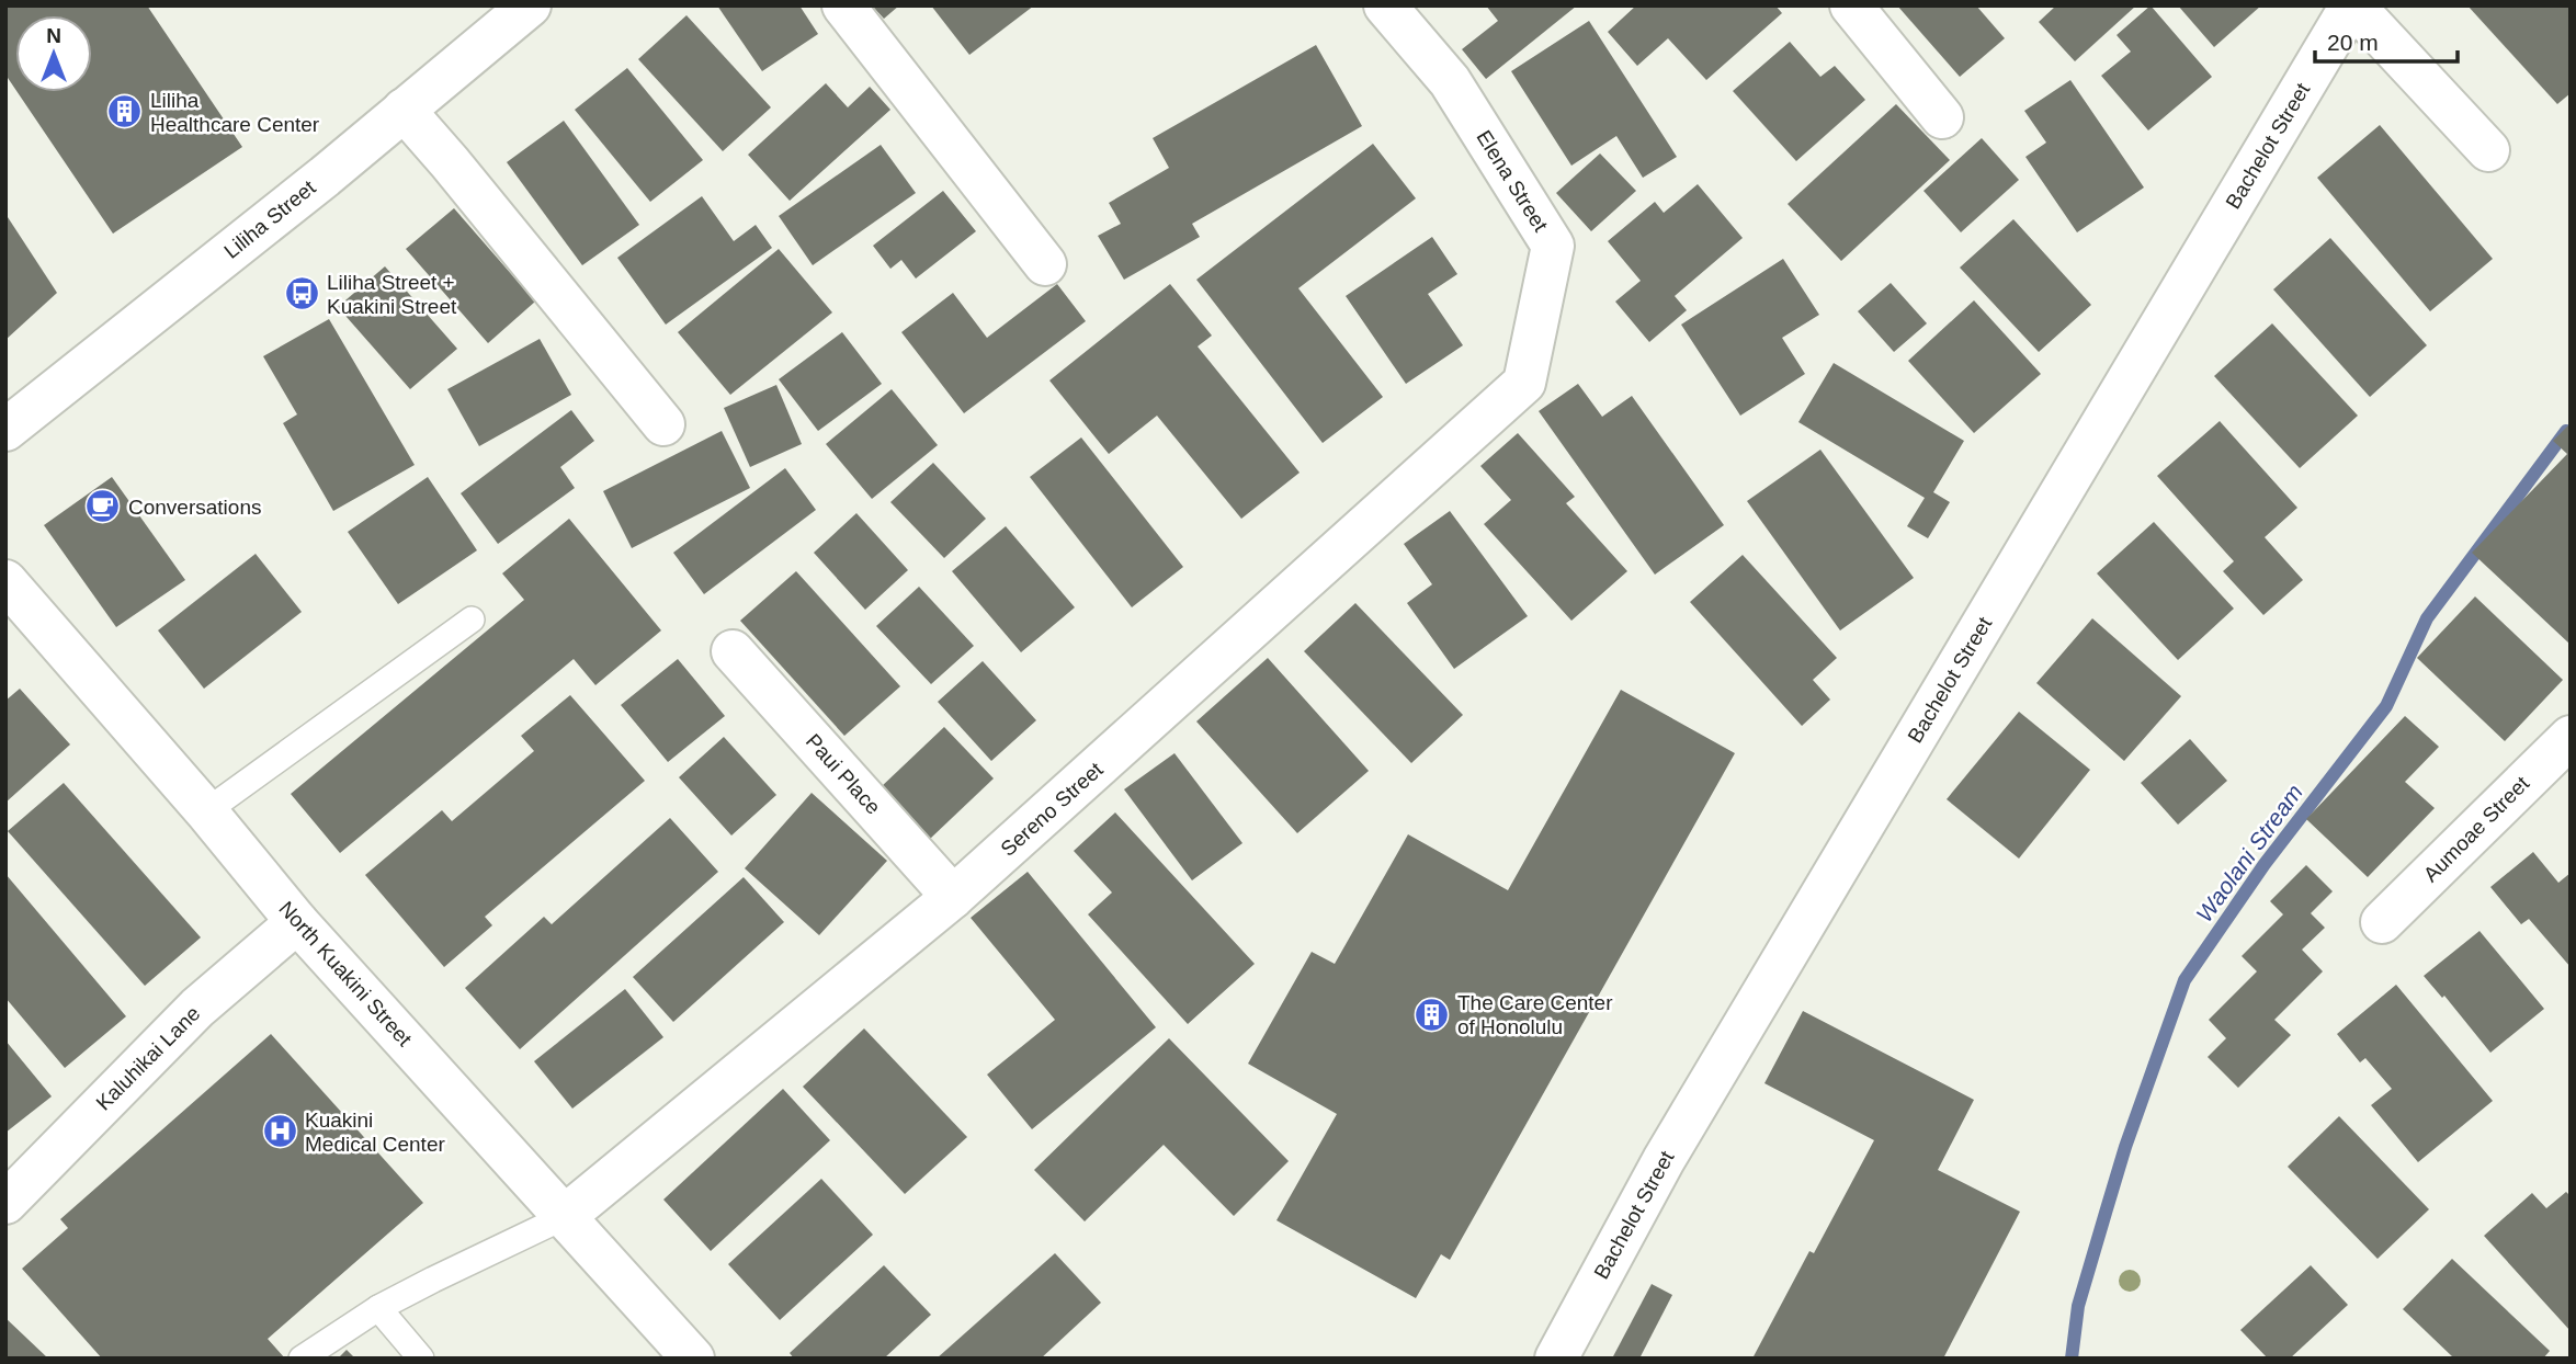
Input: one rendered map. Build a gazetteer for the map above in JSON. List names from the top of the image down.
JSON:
{
  "streets": {
    "street": [
      "Bachelot Street",
      "Elena Street",
      "Liliha Street",
      "Paui Place",
      "Sereno Street",
      "Aumoae Street",
      "North Kuakini Street",
      "Kaluhikai Lane"
    ]
  },
  "crossings": [
    ["Elena Street", "Sereno Street"],
    ["Paui Place", "Sereno Street"],
    ["Sereno Street", "North Kuakini Street"],
    ["North Kuakini Street", "Kaluhikai Lane"]
  ],
  "water": ["Waolani Stream"],
  "places": {
    "building": ["Liliha Healthcare Center", "The Care Center of Honolulu"],
    "bus stop": ["Liliha Street + Kuakini Street"],
    "cafe": ["Conversations"],
    "hospital": ["Kuakini Medical Center"]
  },
  "scale_bar": "20 m",
  "north": "top"
}
